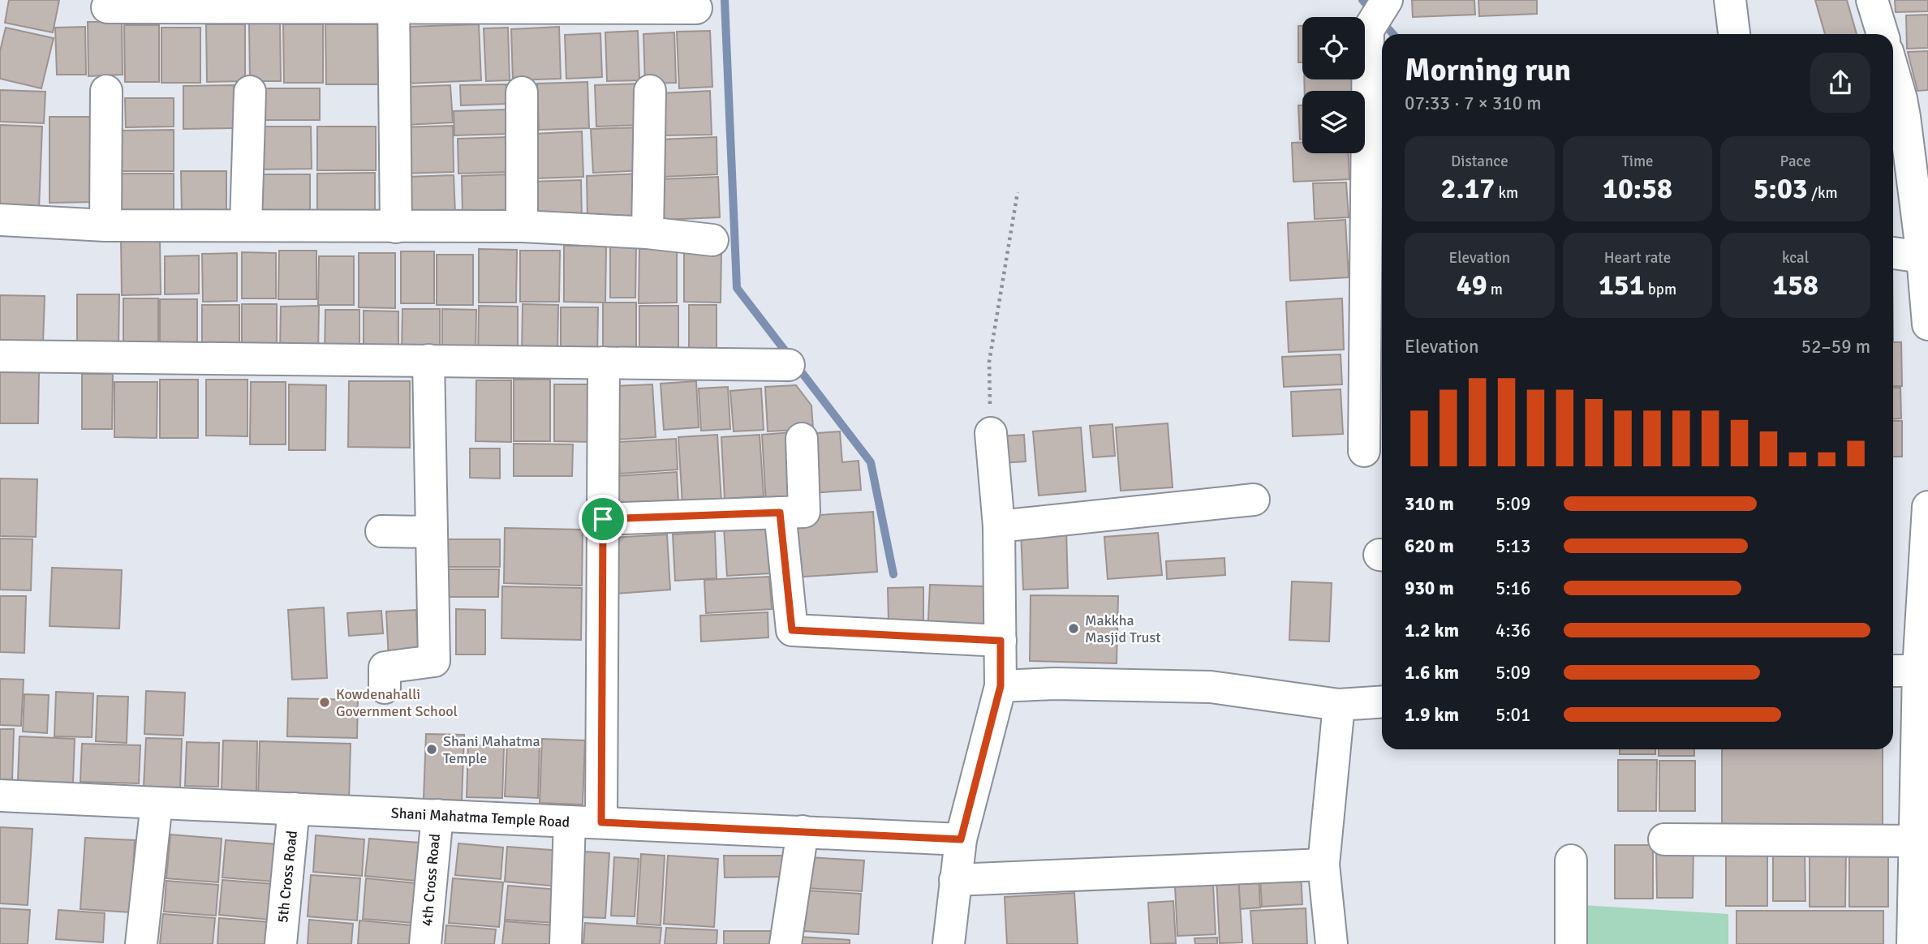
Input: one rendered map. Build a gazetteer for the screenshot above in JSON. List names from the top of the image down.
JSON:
{
  "streets": {
    "street": ["Shani Mahatma Temple Road", "5th Cross Road", "4th Cross Road"]
  },
  "crossings": [
    ["Shani Mahatma Temple Road", "5th Cross Road"],
    ["Shani Mahatma Temple Road", "4th Cross Road"]
  ],
  "places": ["Makkha Masjid Trust", "Kowdenahalli Government School", "Shani Mahatma Temple"],
  "page": {
    "heading": ["Morning run", "07:33 · 7 × 310 m"],
    "stats": [
      ["Distance", "2.17 km"],
      ["Time", "10:58"],
      ["Pace", "5:03 /km"],
      ["Elevation", "49 m"],
      ["Heart rate", "151 bpm"],
      ["kcal", "158"]
    ],
    "chart": ["Elevation", "52–59 m"],
    "list": [
      {
        "name": "310 m",
        "note": "5:09"
      },
      {
        "name": "620 m",
        "note": "5:13"
      },
      {
        "name": "930 m",
        "note": "5:16"
      },
      {
        "name": "1.2 km",
        "note": "4:36"
      },
      {
        "name": "1.6 km",
        "note": "5:09"
      },
      {
        "name": "1.9 km",
        "note": "5:01"
      }
    ]
  }
}
